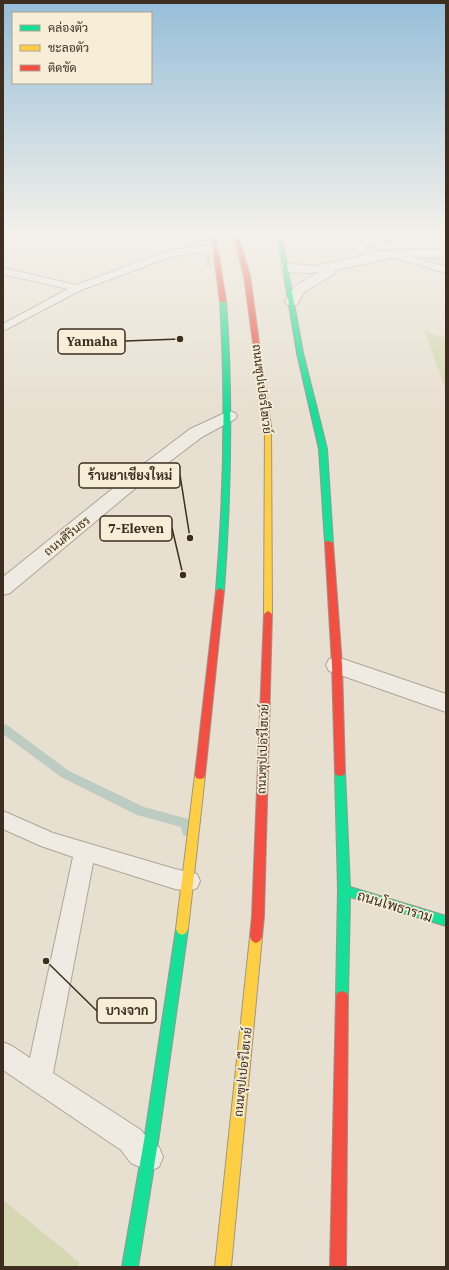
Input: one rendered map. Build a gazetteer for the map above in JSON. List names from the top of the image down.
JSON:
{
  "streets": {
    "main road": ["ถนนซุปเปอร์ไฮเวย์", "ถนนโพธาราม"],
    "street": ["ถนนศิรินธร"]
  },
  "places": [
    "Yamaha",
    "ร้านยาเชียงใหม่",
    "7-Eleven",
    "บางจาก"
  ],
  "legend": ["คล่องตัว", "ชะลอตัว", "ติดขัด"]
}
